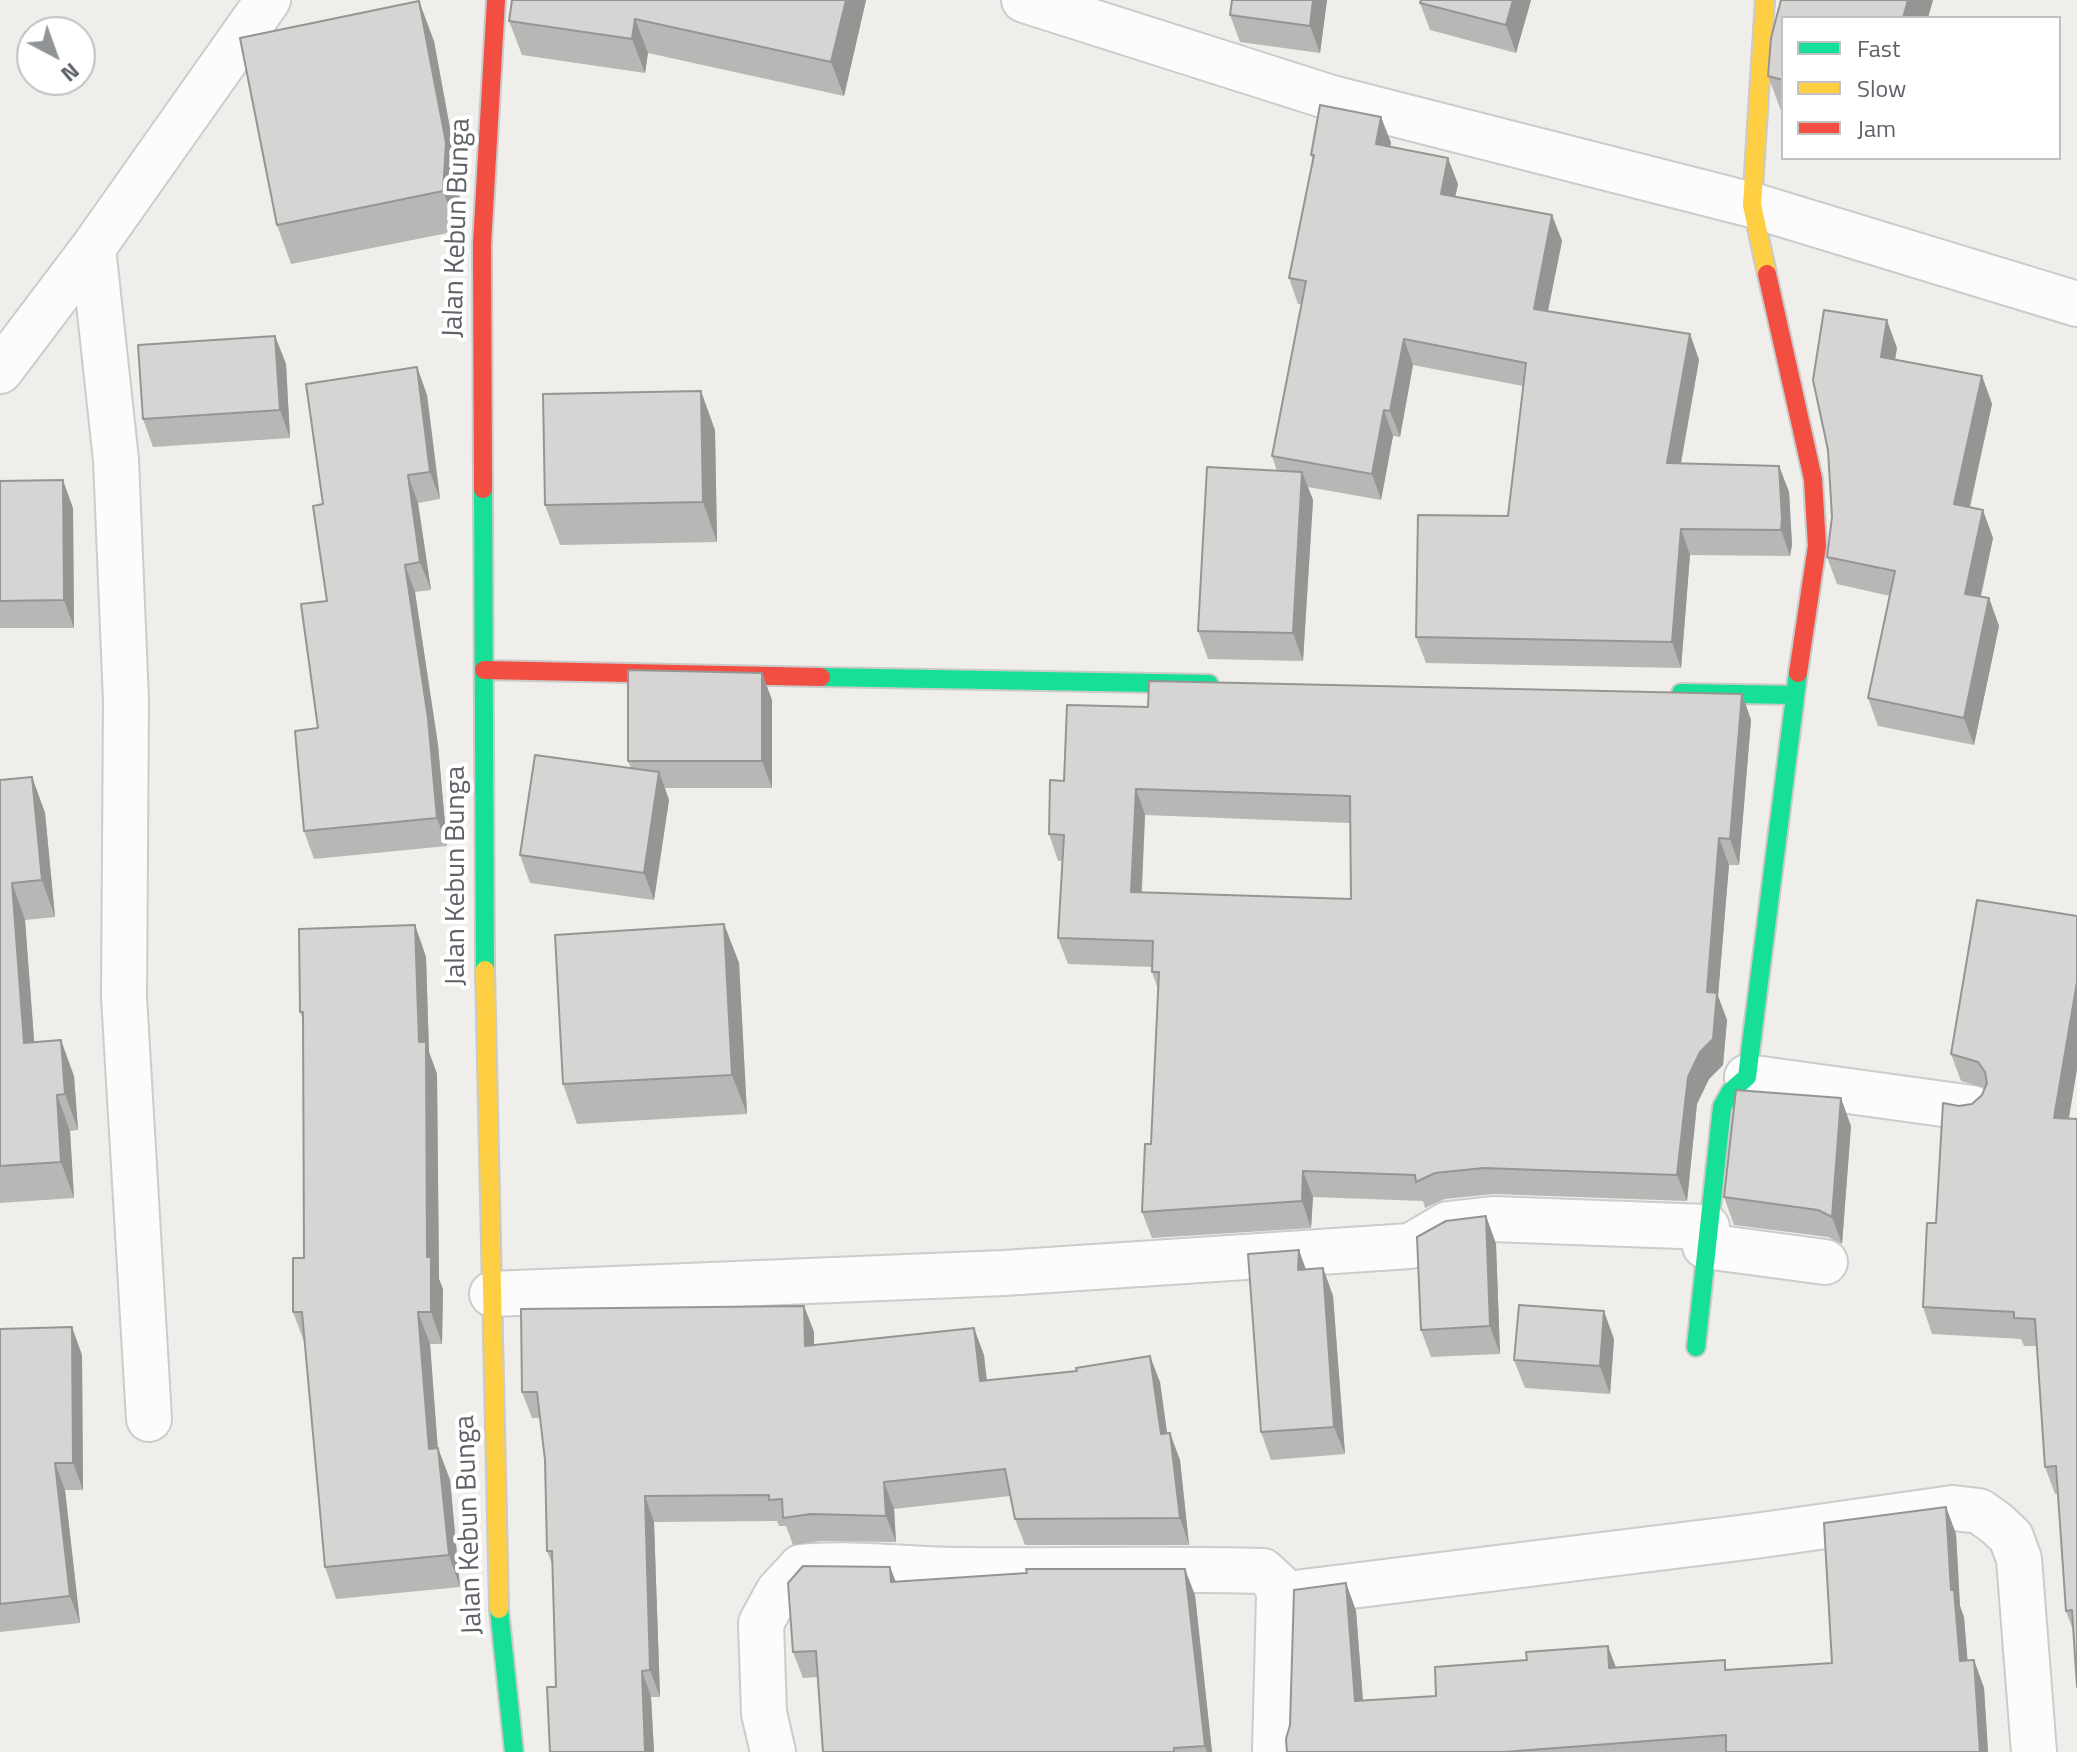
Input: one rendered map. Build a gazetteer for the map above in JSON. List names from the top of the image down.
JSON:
{
  "streets": {
    "street": ["Jalan Kebun Bunga"]
  },
  "legend": ["Fast", "Slow", "Jam"],
  "north": "bottom right"
}
